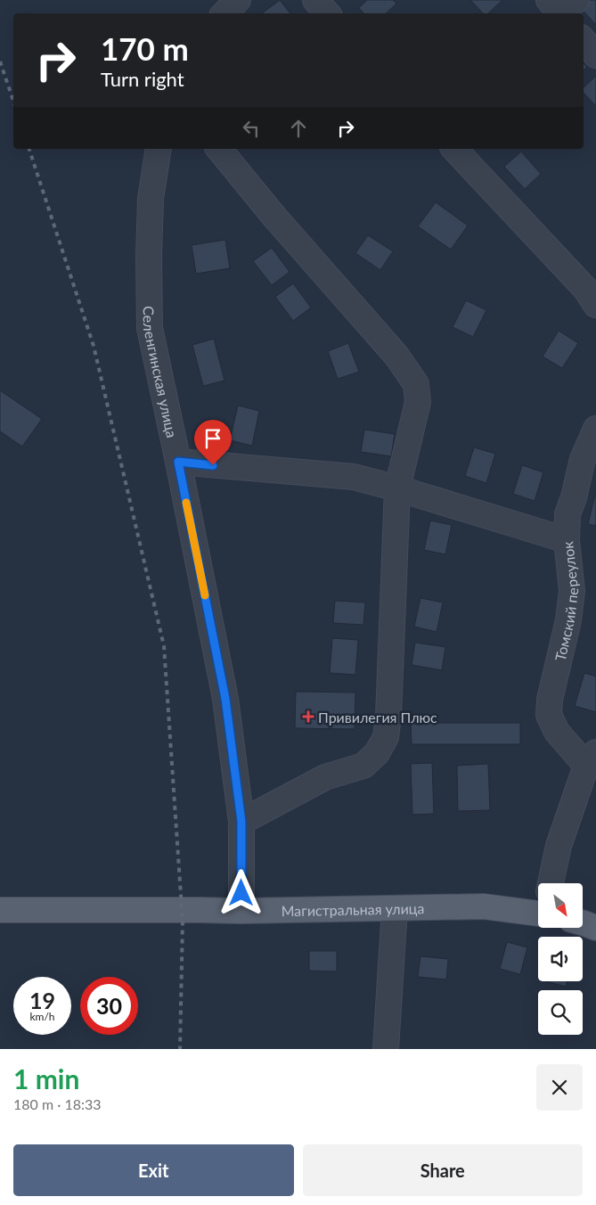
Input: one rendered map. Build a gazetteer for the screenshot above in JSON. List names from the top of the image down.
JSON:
{
  "streets": {
    "main road": ["Магистральная улица"],
    "street": ["Селенгинская улица", "Томский переулок"]
  },
  "crossings": [
    ["Селенгинская улица", "Магистральная улица"]
  ],
  "places": {
    "health": ["Привилегия Плюс"]
  },
  "north": "bottom right",
  "page": {
    "turn": ["170 m", "Turn right"],
    "speed": "19 km/h",
    "limit": "30",
    "heading": ["1 min", "180 m · 18:33"],
    "buttons": ["Exit", "Share"]
  }
}
